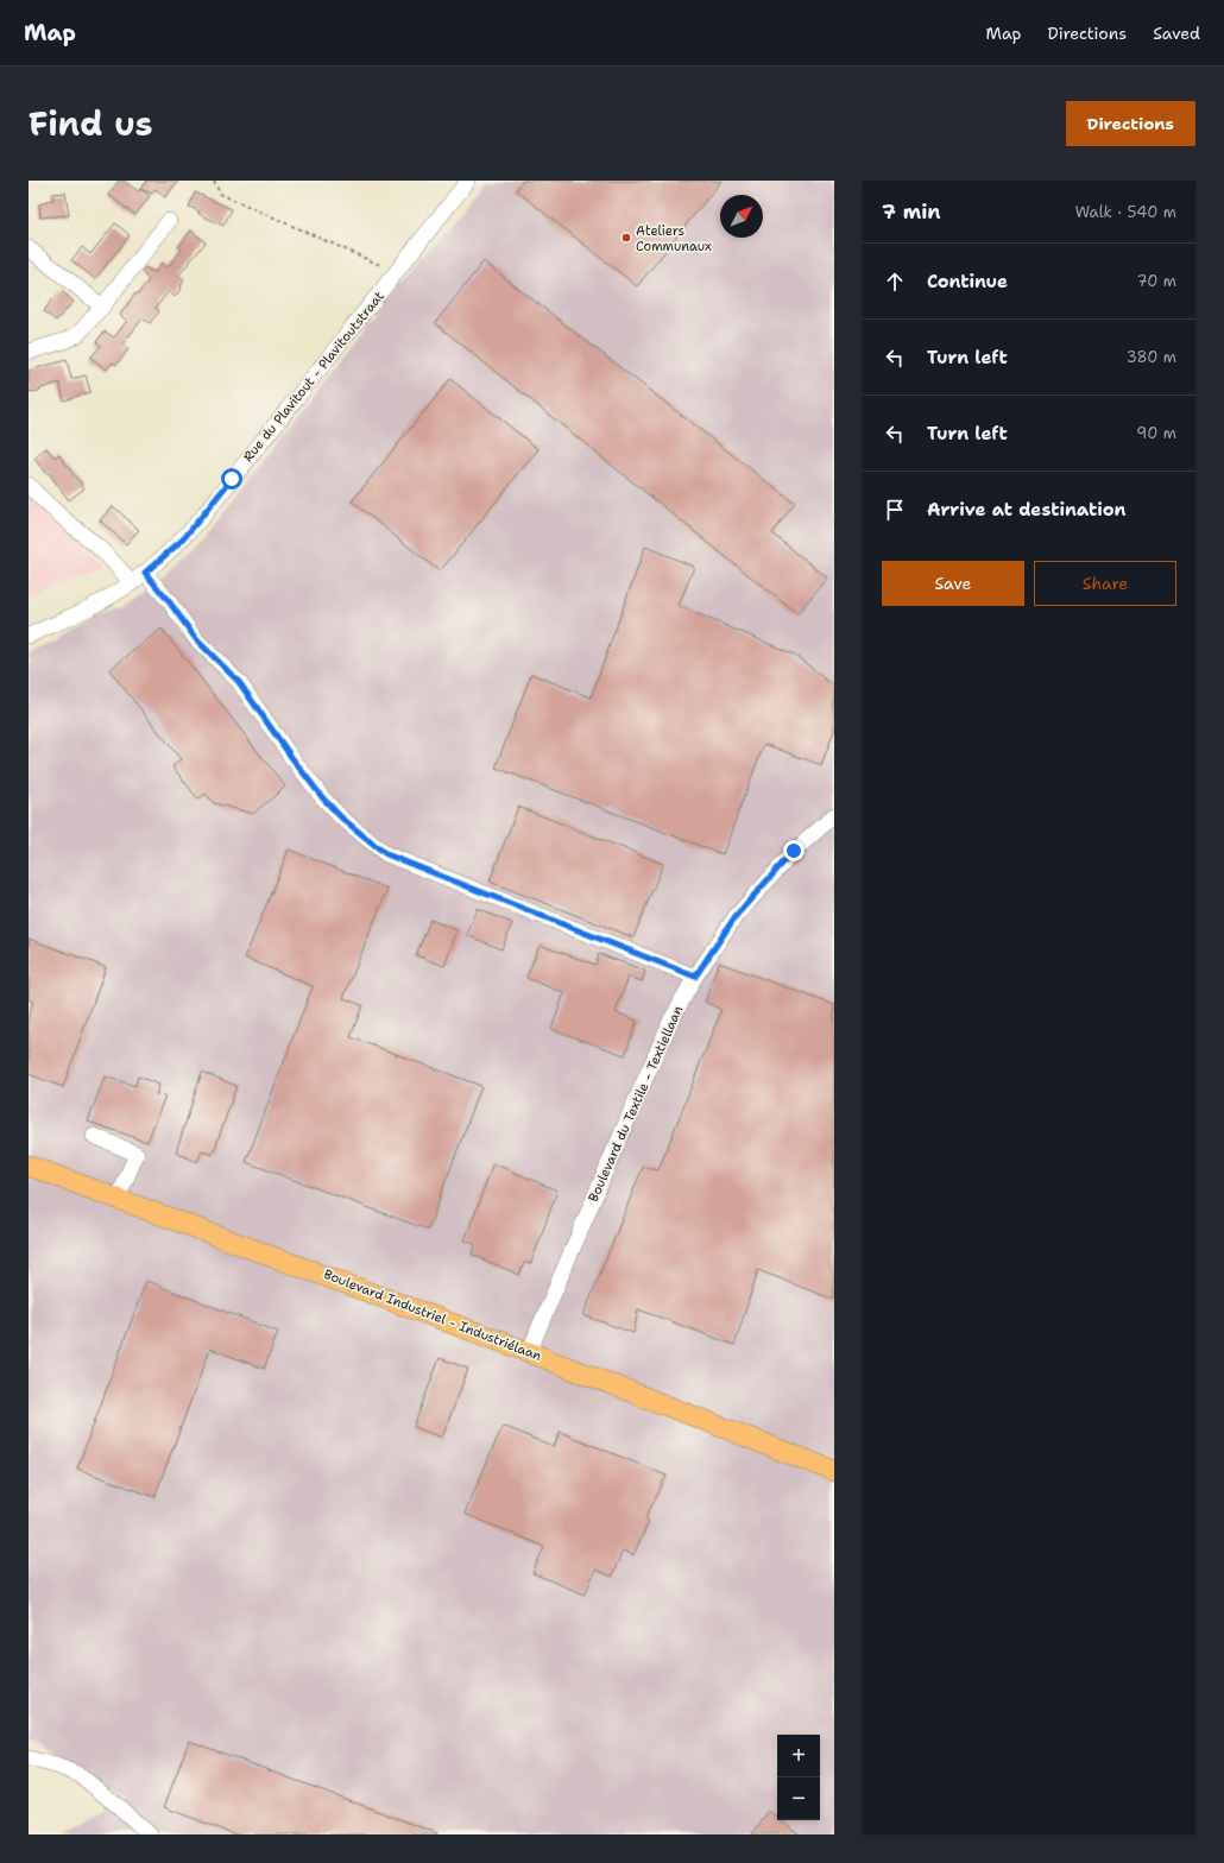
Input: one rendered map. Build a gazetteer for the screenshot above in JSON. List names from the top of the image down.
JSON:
{
  "streets": {
    "main road": ["Boulevard Industriel - Industriélaan"],
    "street": ["Rue du Plavitout - Plavitoutstraat", "Boulevard du Textile - Textiellaan"]
  },
  "crossings": [
    ["Boulevard du Textile - Textiellaan", "Boulevard Industriel - Industriélaan"]
  ],
  "places": ["Ateliers Communaux"],
  "north": "top right",
  "page": {
    "header": "Map",
    "nav": ["Map", "Directions", "Saved"],
    "title": "Find us",
    "buttons": [
      "Directions",
      ["Save", "Share"]
    ],
    "heading": ["7 min", "Walk · 540 m"],
    "list": [
      ["Continue", "70 m"],
      ["Turn left", "380 m"],
      ["Turn left", "90 m"],
      "Arrive at destination"
    ],
    "map_buttons": ["+", "−"]
  }
}
